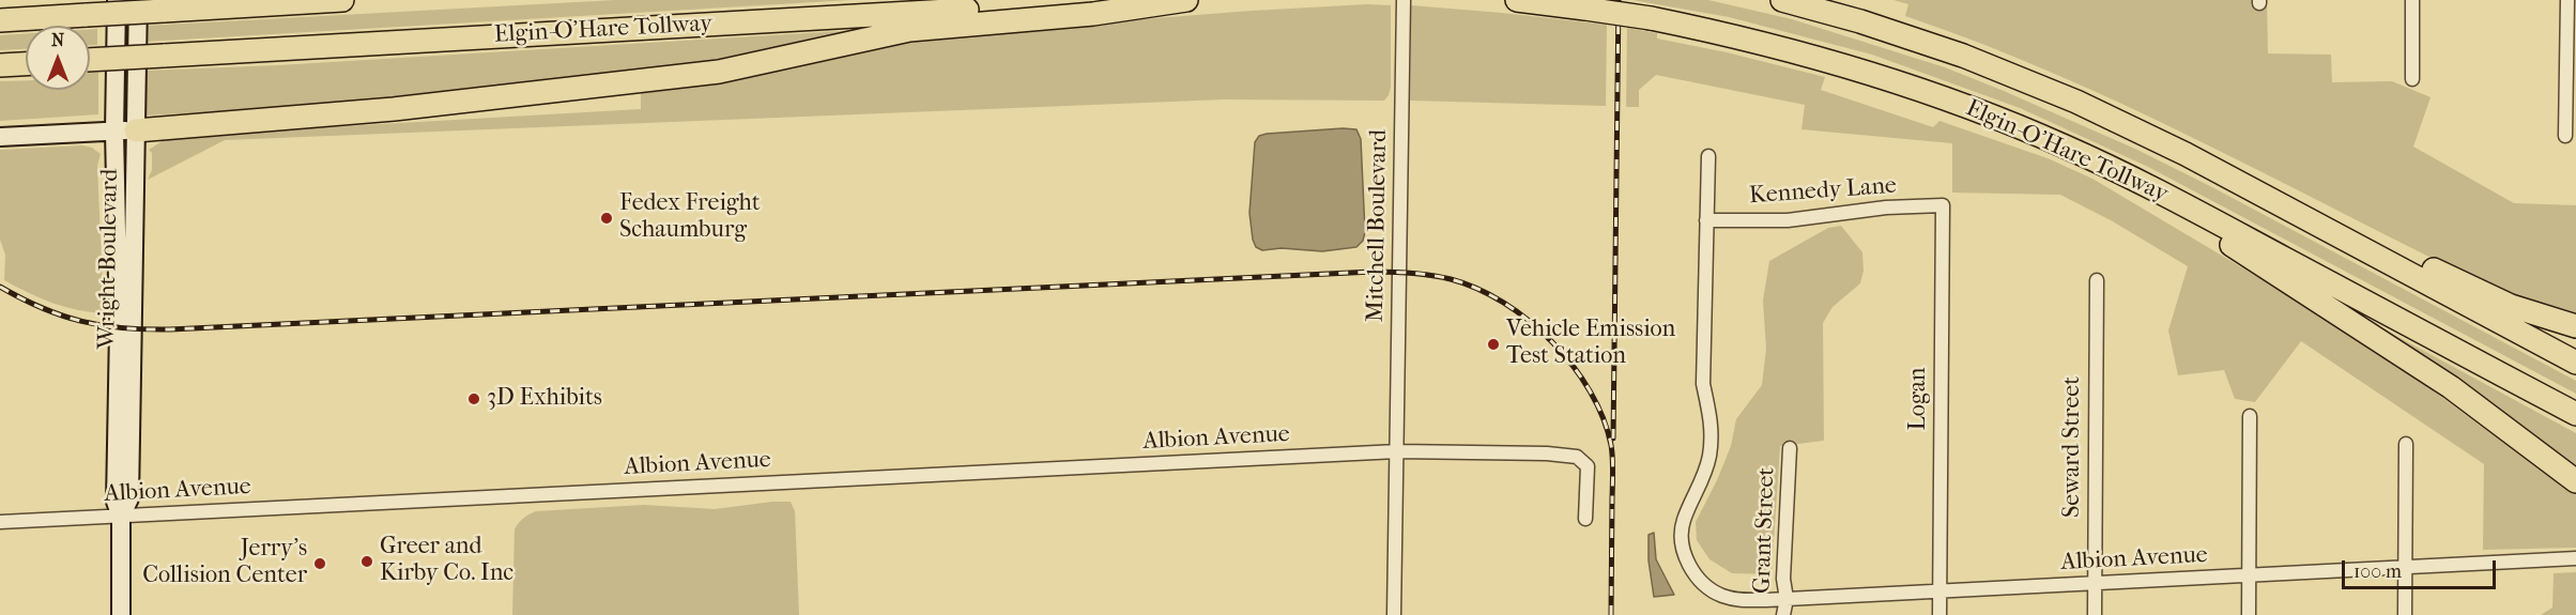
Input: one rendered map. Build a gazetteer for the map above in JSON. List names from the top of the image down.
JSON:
{
  "streets": {
    "highway": ["Elgin-O'Hare Tollway"],
    "street": [
      "Kennedy Lane",
      "Mitchell Boulevard",
      "Wright Boulevard",
      "Logan",
      "Albion Avenue",
      "Seward Street",
      "Grant Street"
    ]
  },
  "crossings": [
    ["Kennedy Lane", "Logan"],
    ["Kennedy Lane", "Albion Avenue"],
    ["Mitchell Boulevard", "Albion Avenue"],
    ["Wright Boulevard", "Albion Avenue"],
    ["Logan", "Albion Avenue"],
    ["Albion Avenue", "Seward Street"],
    ["Albion Avenue", "Grant Street"]
  ],
  "places": [
    "Fedex Freight Schaumburg",
    "Vehicle Emission Test Station",
    "3D Exhibits",
    "Greer and Kirby Co. Inc",
    "Jerry's Collision Center"
  ],
  "scale_bar": "100 m",
  "north": "top"
}
